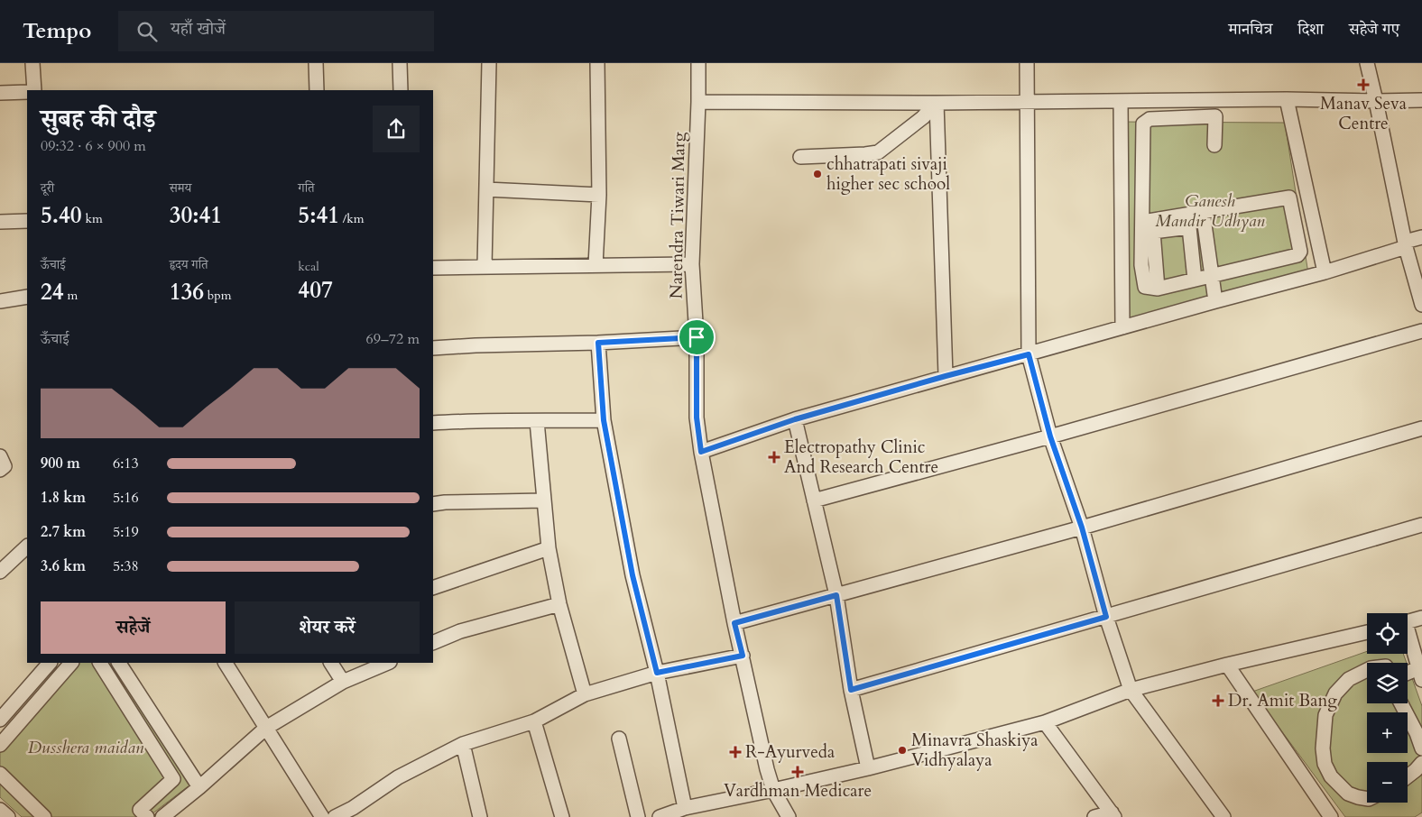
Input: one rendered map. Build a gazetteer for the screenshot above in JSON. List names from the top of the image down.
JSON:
{
  "streets": {
    "street": ["Narendra Tiwari Marg"]
  },
  "parks": ["Ganesh Mandir Udhyan", "Dusshera maidan"],
  "places": {
    "health": [
      "Manav Seva Centre",
      "Electropathy Clinic And Research Centre",
      "Dr. Amit Bang",
      "R-Ayurveda",
      "Vardhman Medicare"
    ],
    "other": ["chhatrapati sivaji higher sec school", "Minavra Shaskiya Vidhyalaya"]
  },
  "page": {
    "header": "Tempo",
    "search": "यहाँ खोजें",
    "nav": ["मानचित्र", "दिशा", "सहेजे गए"],
    "heading": ["सुबह की दौड़", "09:32 · 6 × 900 m"],
    "stats": [
      ["दूरी", "5.40 km"],
      ["समय", "30:41"],
      ["गति", "5:41 /km"],
      ["ऊँचाई", "24 m"],
      ["हृदय गति", "136 bpm"],
      ["kcal", "407"]
    ],
    "chart": ["ऊँचाई", "69–72 m"],
    "list": [
      {
        "name": "900 m",
        "note": "6:13"
      },
      {
        "name": "1.8 km",
        "note": "5:16"
      },
      {
        "name": "2.7 km",
        "note": "5:19"
      },
      {
        "name": "3.6 km",
        "note": "5:38"
      }
    ],
    "buttons": ["सहेजें", "शेयर करें"],
    "map_buttons": ["+", "−"]
  }
}
